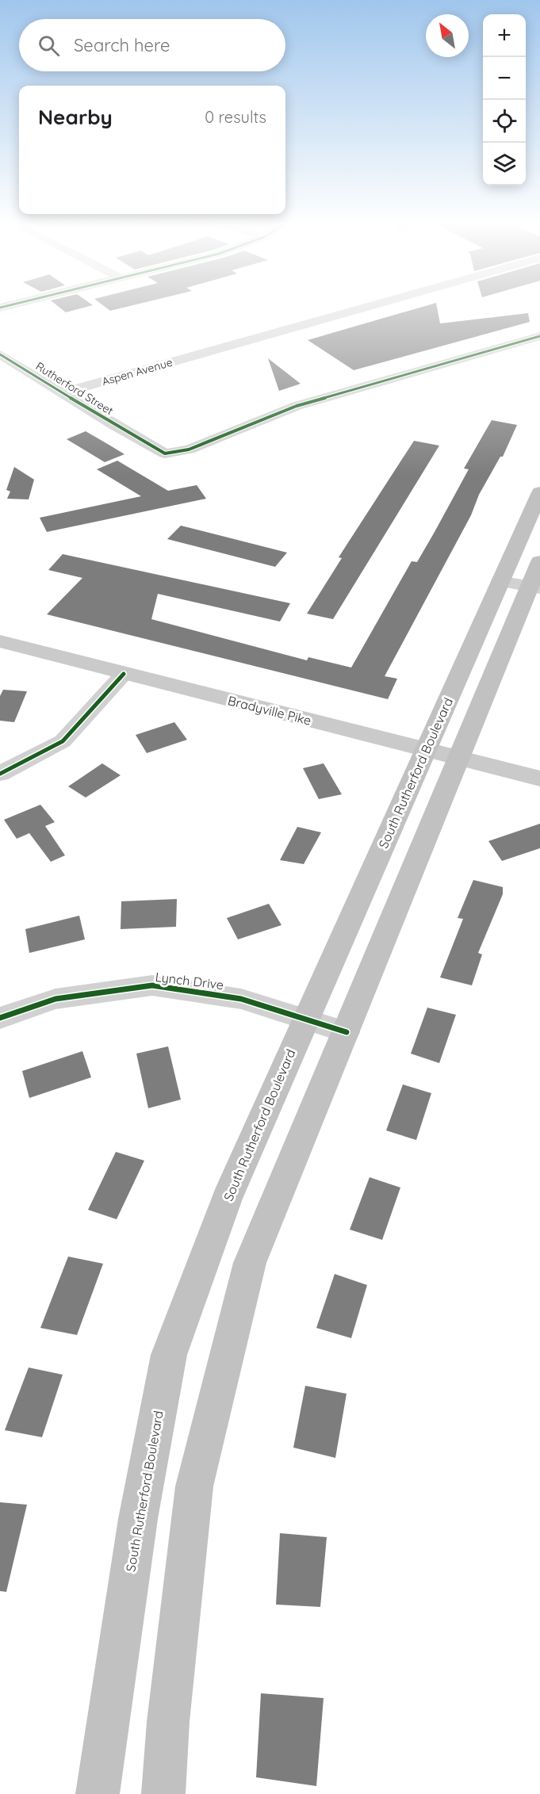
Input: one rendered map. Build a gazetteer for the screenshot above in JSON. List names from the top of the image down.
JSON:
{
  "streets": {
    "highway": ["South Rutherford Boulevard"],
    "main road": ["Bradyville Pike"],
    "street": ["Aspen Avenue", "Rutherford Street", "Lynch Drive"]
  },
  "crossings": [
    ["Aspen Avenue", "Rutherford Street"],
    ["Bradyville Pike", "South Rutherford Boulevard"],
    ["South Rutherford Boulevard", "Lynch Drive"]
  ],
  "north": "top left",
  "page": {
    "map_buttons": ["+", "−"],
    "search": "Search here",
    "heading": ["Nearby", "0 results"]
  }
}
